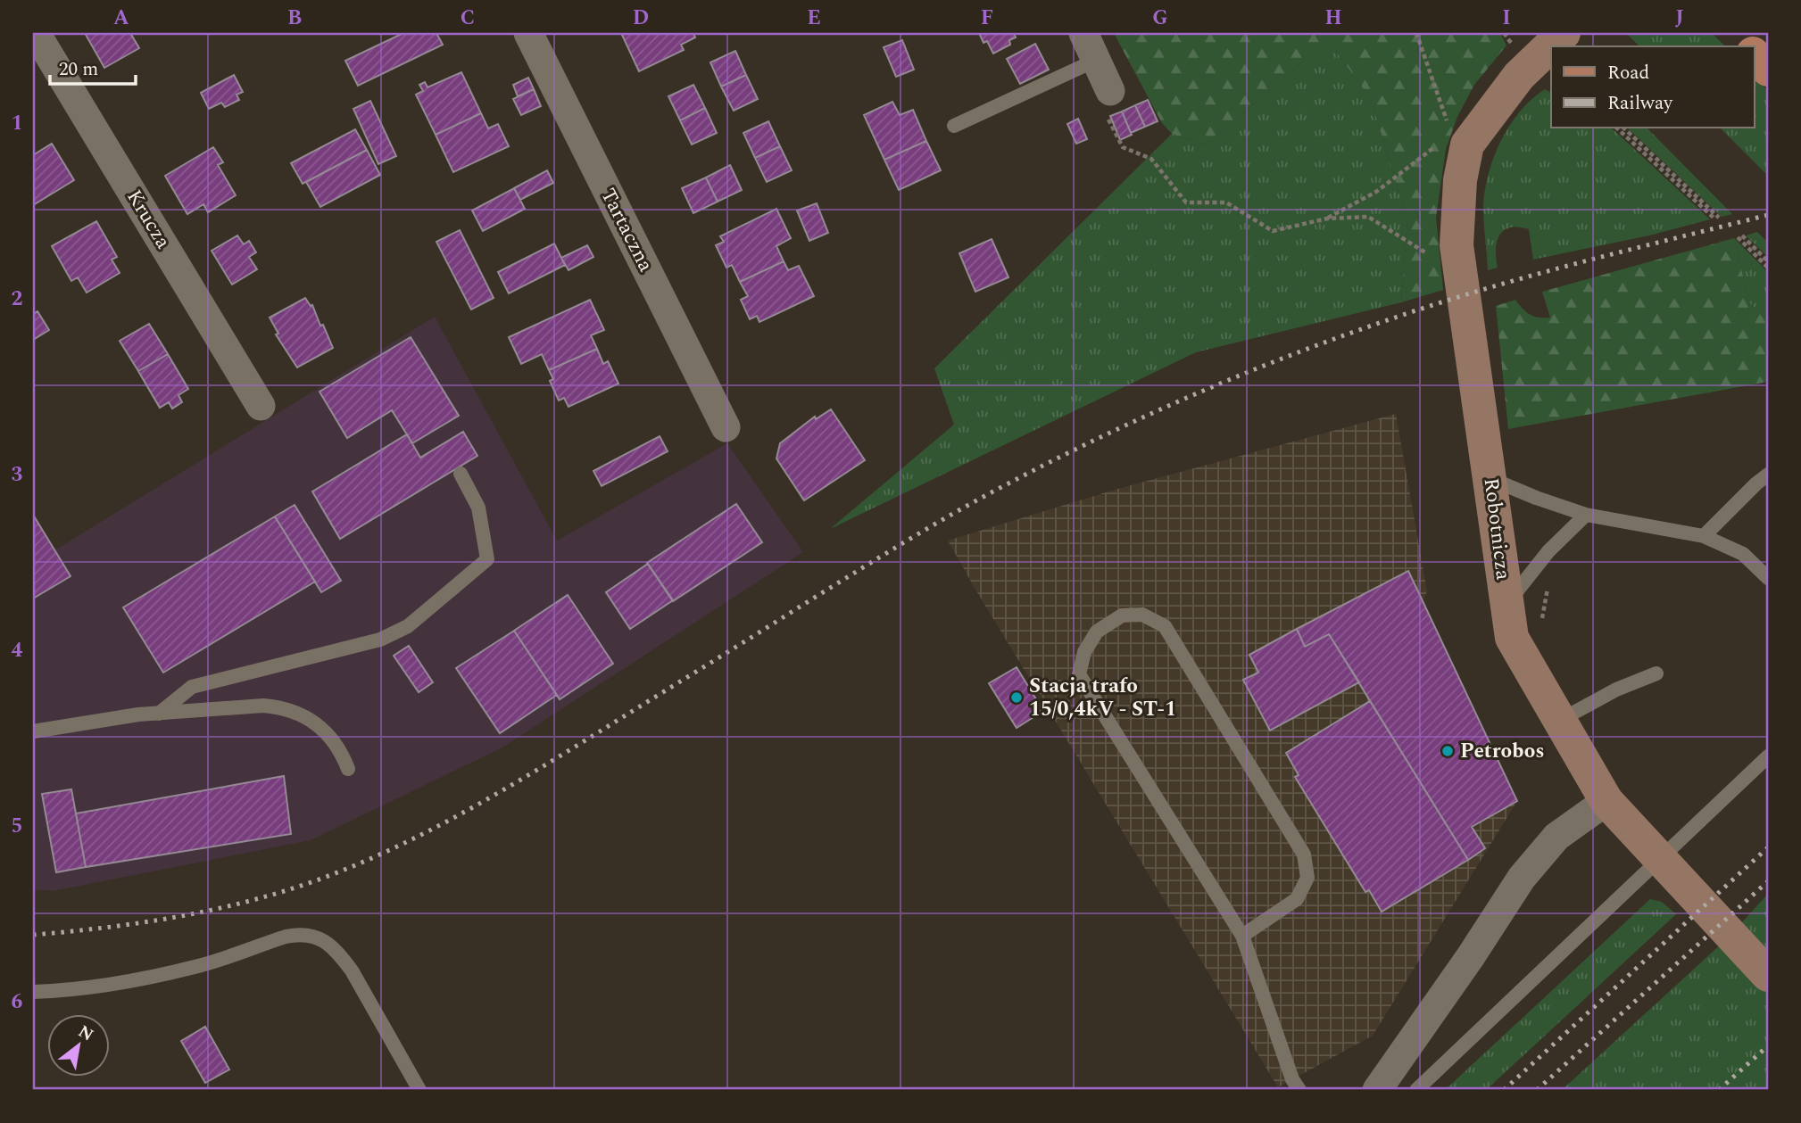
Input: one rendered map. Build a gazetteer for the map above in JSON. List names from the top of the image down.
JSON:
{
  "streets": {
    "street": ["Krucza", "Tartaczna", "Robotnicza"]
  },
  "places": ["Stacja trafo 15/0,4kV - ST-1", "Petrobos"],
  "legend": ["Road", "Railway"],
  "scale_bar": "20 m",
  "north": "top right",
  "grid": {
    "columns": [
      "A",
      "B",
      "C",
      "D",
      "E",
      "F",
      "G",
      "H",
      "I",
      "J"
    ],
    "rows": [
      "1",
      "2",
      "3",
      "4",
      "5",
      "6"
    ]
  }
}
